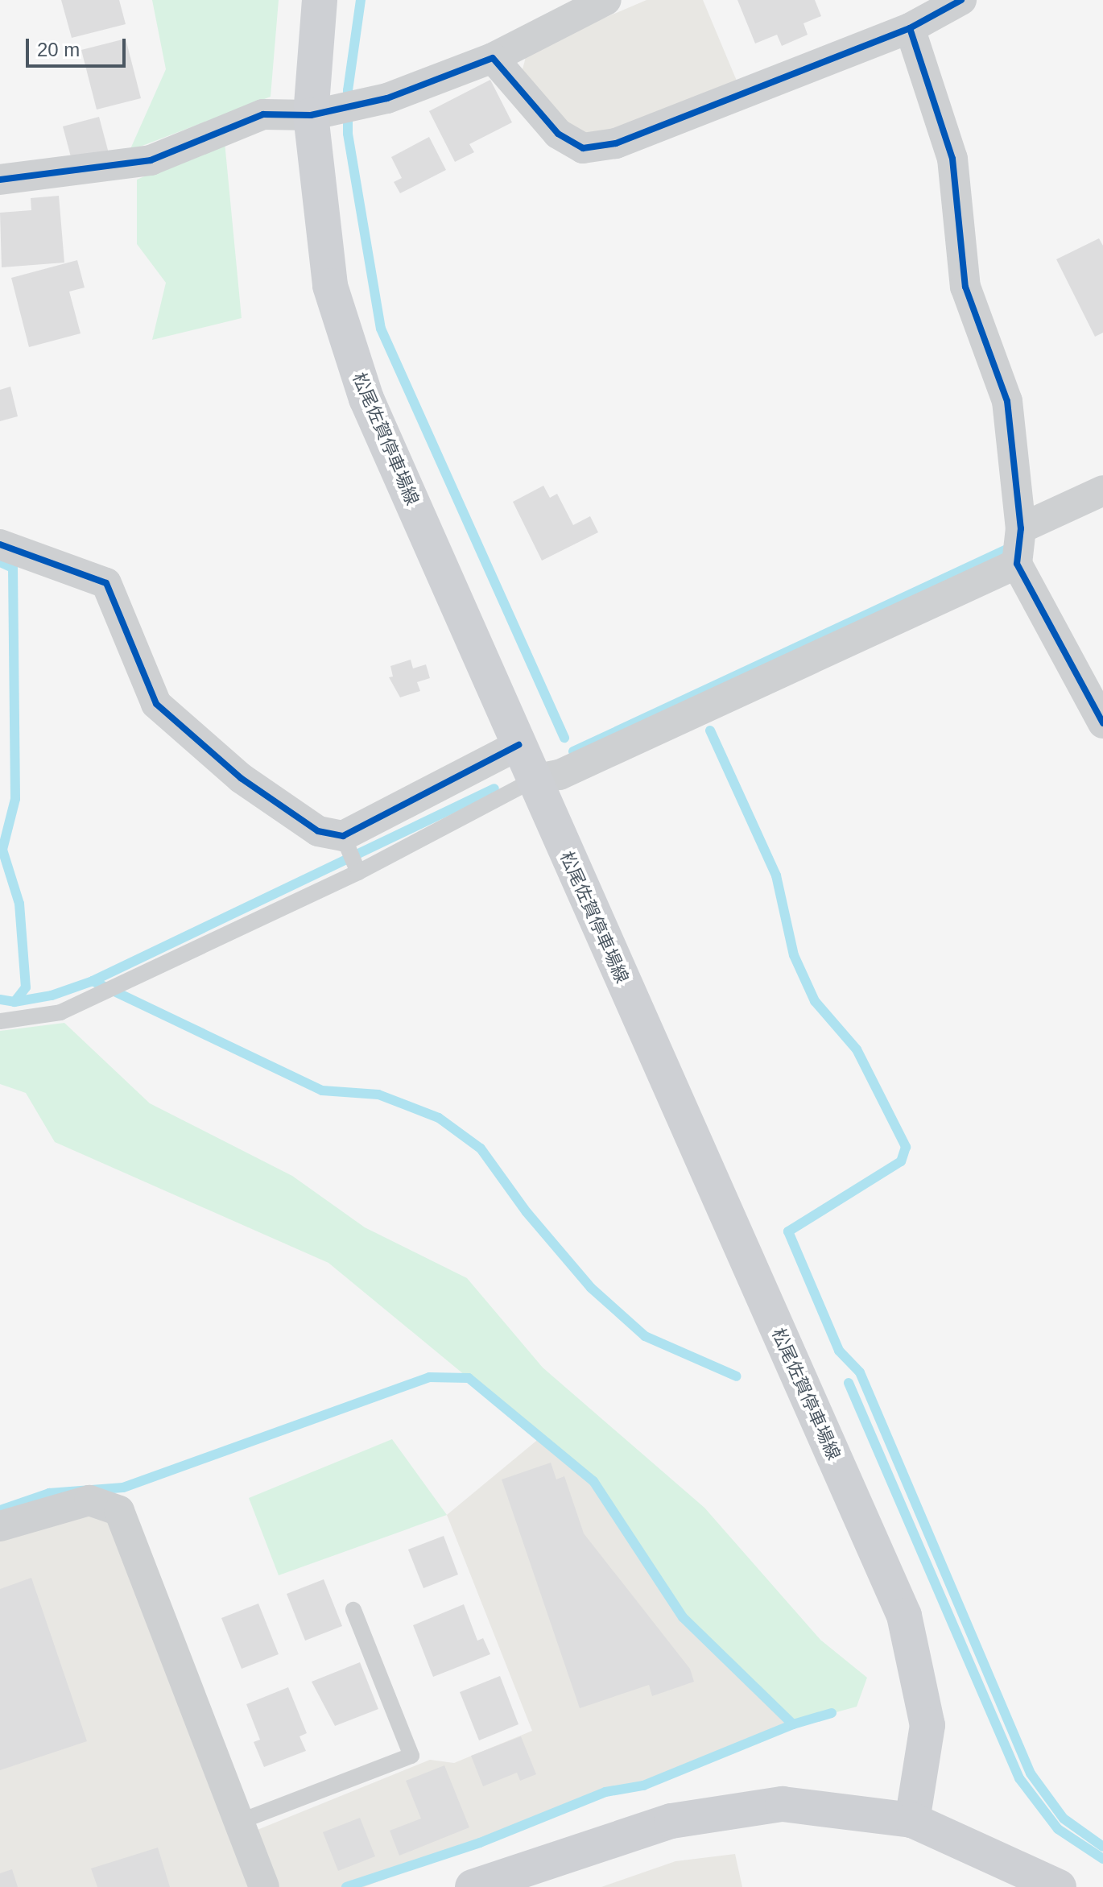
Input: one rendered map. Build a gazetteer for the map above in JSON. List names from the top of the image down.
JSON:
{
  "streets": {
    "main road": ["松尾佐賀停車場線"]
  },
  "scale_bar": "20 m"
}
